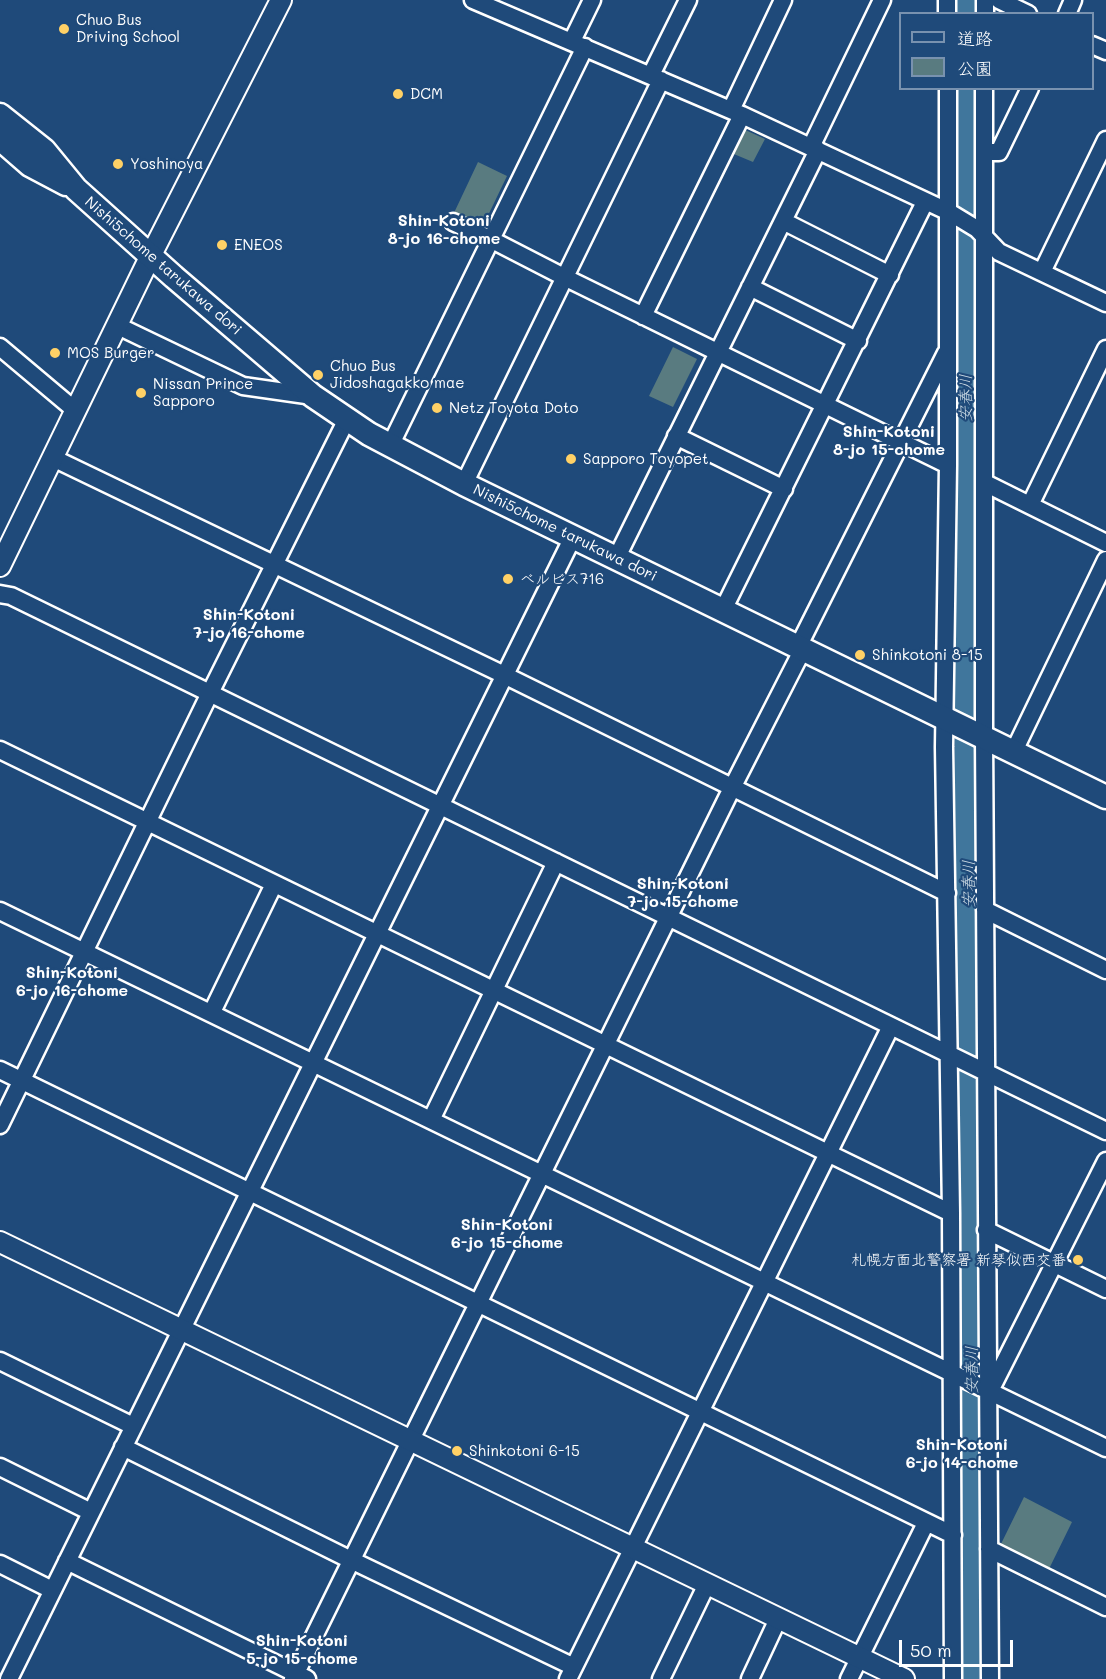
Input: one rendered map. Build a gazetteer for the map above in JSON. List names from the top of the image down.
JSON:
{
  "streets": {
    "main road": ["Nishi5chome tarukawa dori"]
  },
  "districts": [
    "Shin-Kotoni 8-jo 16-chome",
    "Shin-Kotoni 8-jo 15-chome",
    "Shin-Kotoni 7-jo 16-chome",
    "Shin-Kotoni 7-jo 15-chome",
    "Shin-Kotoni 6-jo 16-chome",
    "Shin-Kotoni 6-jo 15-chome",
    "Shin-Kotoni 6-jo 14-chome",
    "Shin-Kotoni 5-jo 15-chome"
  ],
  "water": ["安春川"],
  "places": [
    "Chuo Bus Driving School",
    "DCM",
    "Yoshinoya",
    "ENEOS",
    "MOS Burger",
    "Chuo Bus Jidoshagakko mae",
    "Nissan Prince Sapporo",
    "Netz Toyota Doto",
    "Sapporo Toyopet",
    "ベルビス716",
    "Shinkotoni 8-15",
    "札幌方面北警察署 新琴似西交番",
    "Shinkotoni 6-15"
  ],
  "legend": ["道路", "公園"],
  "scale_bar": "50 m"
}
